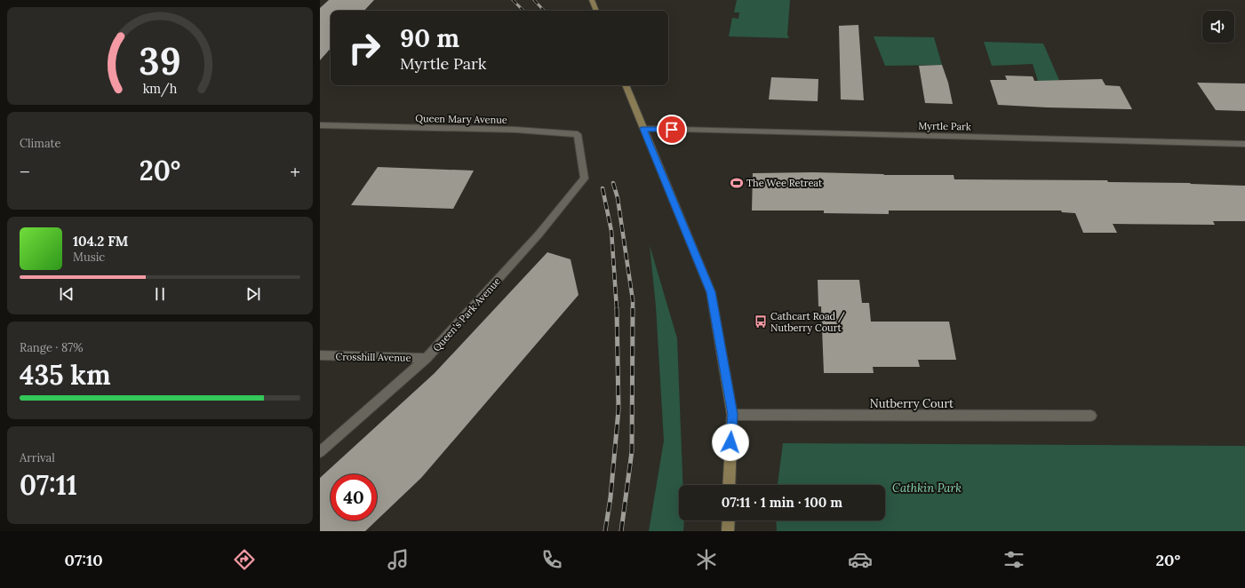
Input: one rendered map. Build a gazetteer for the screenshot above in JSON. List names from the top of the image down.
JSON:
{
  "streets": {
    "street": [
      "Queen Mary Avenue",
      "Myrtle Park",
      "Queen's Park Avenue",
      "Crosshill Avenue",
      "Nutberry Court"
    ]
  },
  "crossings": [
    ["Queen Mary Avenue", "Queen's Park Avenue"],
    ["Queen's Park Avenue", "Crosshill Avenue"]
  ],
  "parks": ["Cathkin Park"],
  "places": {
    "sports": ["The Wee Retreat"],
    "bus stop": ["Cathcart Road / Nutberry Court"]
  },
  "page": {
    "turn": ["90 m", "Myrtle Park"],
    "tile": [
      "Climate",
      ["Range · 87%", "435 km"],
      ["Arrival", "07:11"]
    ],
    "heat": ["−", "20°", "+"],
    "song": ["104.2 FM", "Music"],
    "limit": "40",
    "trip": "07:11 · 1 min · 100 m",
    "tabs": ["07:10", "20°"],
    "gauge": ["39", "km/h"]
  }
}
